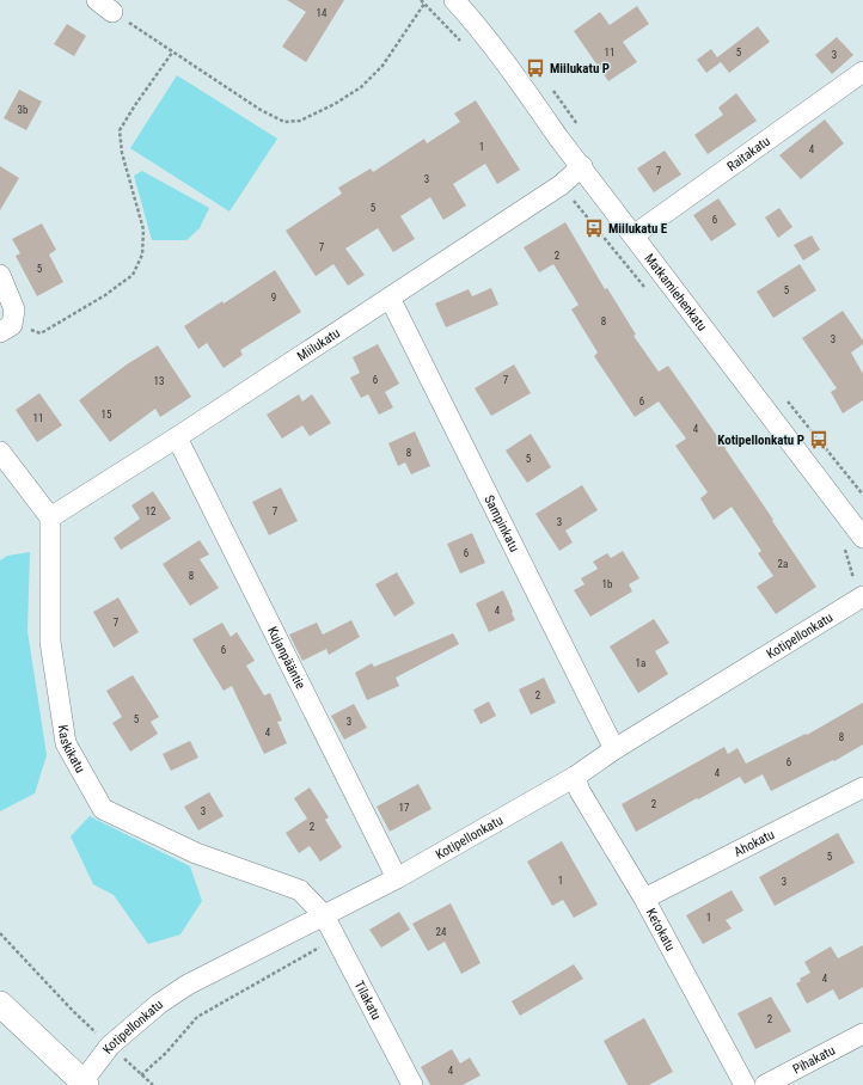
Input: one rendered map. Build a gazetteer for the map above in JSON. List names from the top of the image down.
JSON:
{
  "streets": {
    "street": [
      "Raitakatu",
      "Matkamiehenkatu",
      "Miilukatu",
      "Sampinkatu",
      "Kotipellonkatu",
      "Kujanpääntie",
      "Kaskikatu",
      "Ahokatu",
      "Ketokatu",
      "Tilakatu",
      "Pihakatu"
    ]
  },
  "crossings": [
    ["Raitakatu", "Matkamiehenkatu"],
    ["Matkamiehenkatu", "Miilukatu"],
    ["Miilukatu", "Sampinkatu"],
    ["Miilukatu", "Kujanpääntie"],
    ["Miilukatu", "Kaskikatu"],
    ["Sampinkatu", "Kotipellonkatu"],
    ["Kotipellonkatu", "Kujanpääntie"],
    ["Kotipellonkatu", "Kaskikatu"],
    ["Kotipellonkatu", "Ketokatu"],
    ["Kotipellonkatu", "Tilakatu"],
    ["Kaskikatu", "Tilakatu"],
    ["Ahokatu", "Ketokatu"]
  ],
  "places": {
    "bus stop": ["Miilukatu P", "Miilukatu E", "Kotipellonkatu P"]
  },
  "house_numbers": [
    "14",
    "11",
    "5",
    "3",
    "3b",
    "1",
    "4",
    "7",
    "3",
    "5",
    "6",
    "7",
    "2",
    "5",
    "5",
    "9",
    "8",
    "3",
    "6",
    "7",
    "13",
    "6",
    "15",
    "11",
    "4",
    "8",
    "5",
    "12",
    "7",
    "3",
    "6",
    "2a",
    "8",
    "1b",
    "4",
    "7",
    "6",
    "1a",
    "2",
    "5",
    "3",
    "4",
    "8",
    "6",
    "4",
    "2",
    "17",
    "3",
    "2",
    "5",
    "1",
    "3",
    "1",
    "24",
    "4",
    "2",
    "4"
  ]
}
